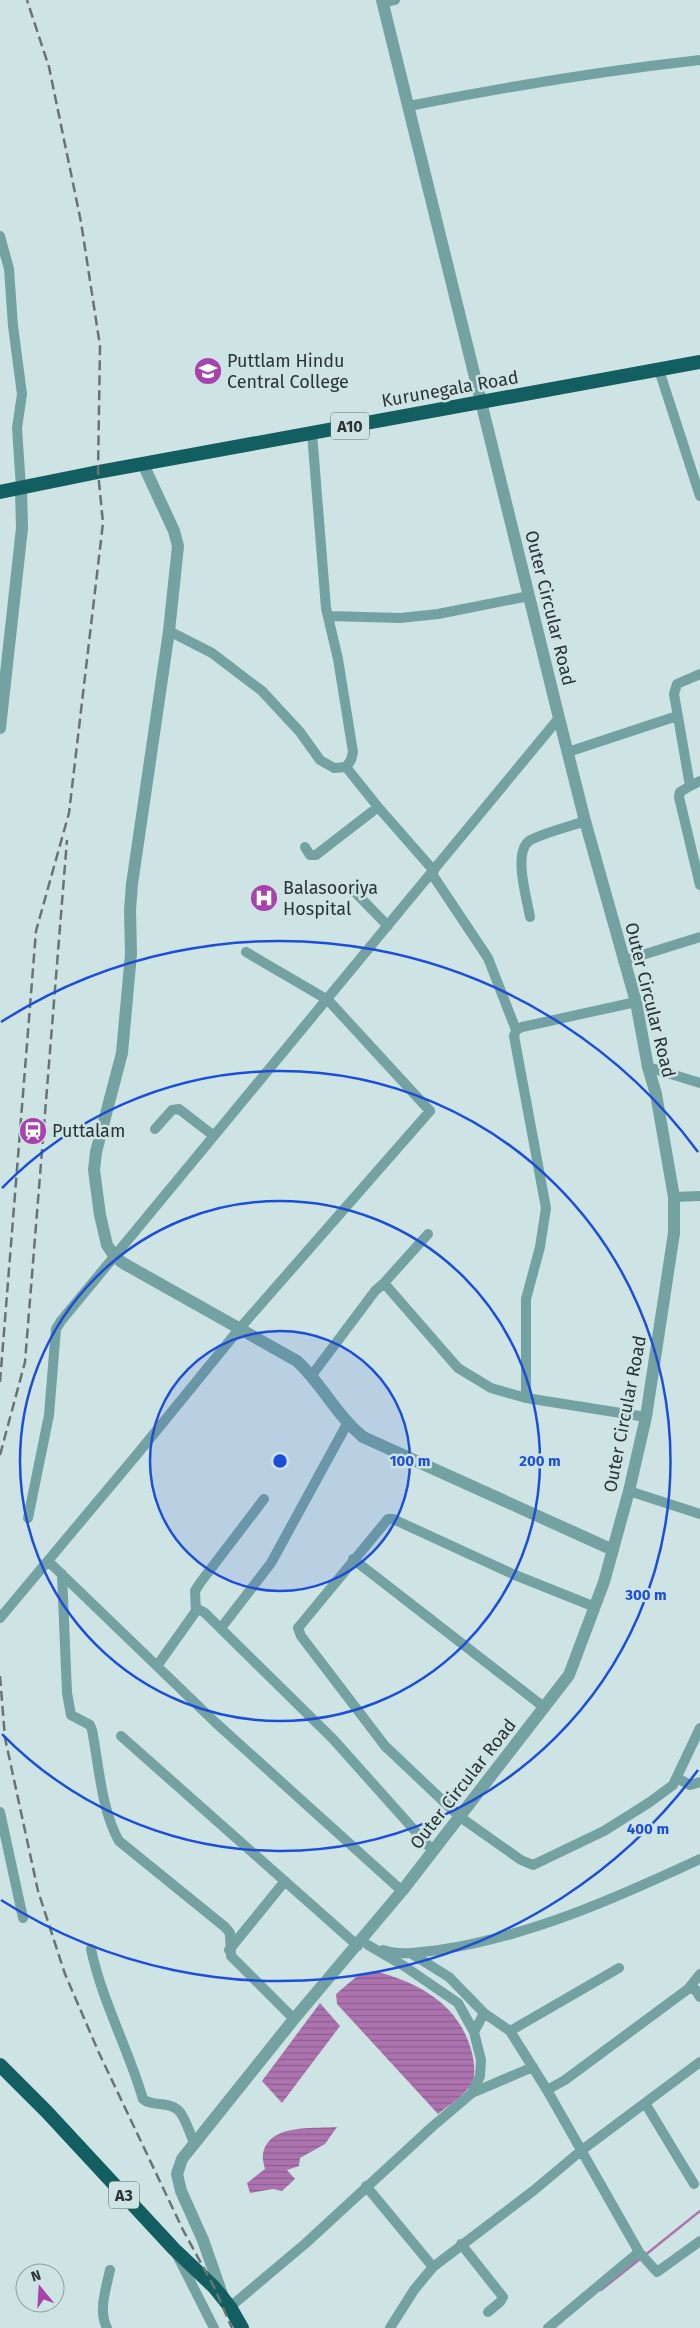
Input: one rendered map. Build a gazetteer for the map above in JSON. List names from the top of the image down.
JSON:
{
  "streets": {
    "highway": ["Kurunegala Road", "A10", "A3"],
    "street": ["Outer Circular Road"]
  },
  "crossings": [
    ["Kurunegala Road", "Outer Circular Road"],
    ["Outer Circular Road", "A3"]
  ],
  "places": {
    "school or university": ["Puttlam Hindu Central College"],
    "hospital": ["Balasooriya Hospital"],
    "station": ["Puttalam"]
  },
  "north": "top",
  "rings": [
    "100 m",
    "200 m",
    "300 m",
    "400 m"
  ]
}
